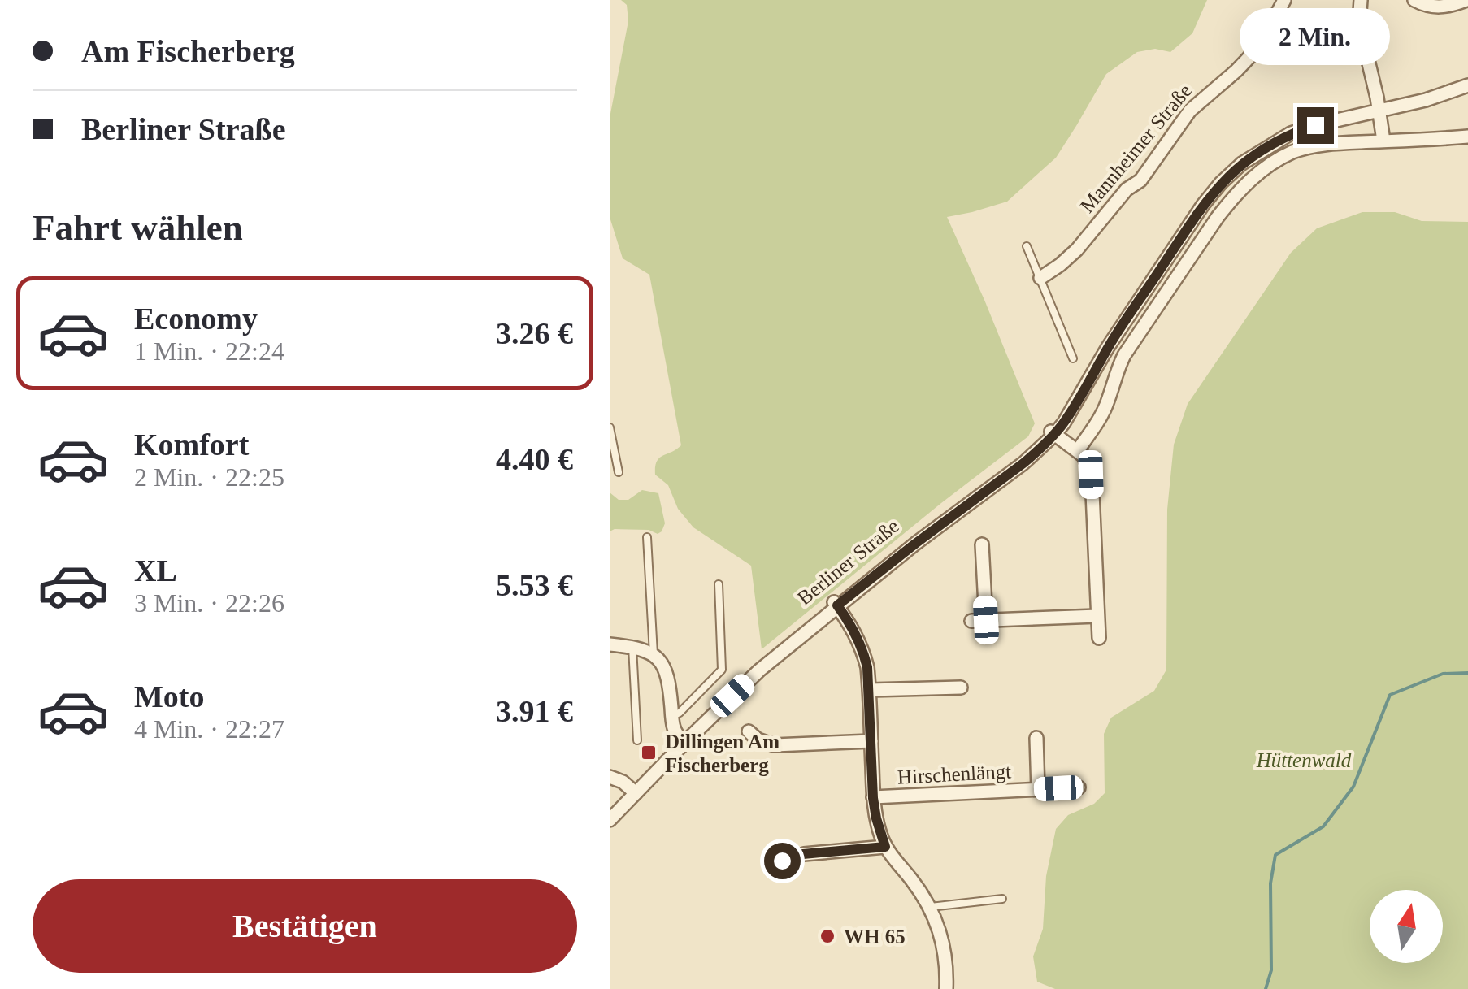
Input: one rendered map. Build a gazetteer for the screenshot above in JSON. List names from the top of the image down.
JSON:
{
  "streets": {
    "street": ["Mannheimer Straße", "Berliner Straße", "Hirschenlängt"]
  },
  "parks": ["Hüttenwald"],
  "places": {
    "transit": ["Dillingen Am Fischerberg"],
    "other": ["WH 65"]
  },
  "north": "top",
  "page": {
    "banner": ["Am Fischerberg", "Berliner Straße"],
    "bubble": "2 Min.",
    "heading": "Fahrt wählen",
    "list": [
      {
        "name": "Economy",
        "note": "1 Min. · 22:24",
        "value": "3.26 €"
      },
      {
        "name": "Komfort",
        "note": "2 Min. · 22:25",
        "value": "4.40 €"
      },
      {
        "name": "XL",
        "note": "3 Min. · 22:26",
        "value": "5.53 €"
      },
      {
        "name": "Moto",
        "note": "4 Min. · 22:27",
        "value": "3.91 €"
      }
    ],
    "buttons": "Bestätigen"
  }
}
